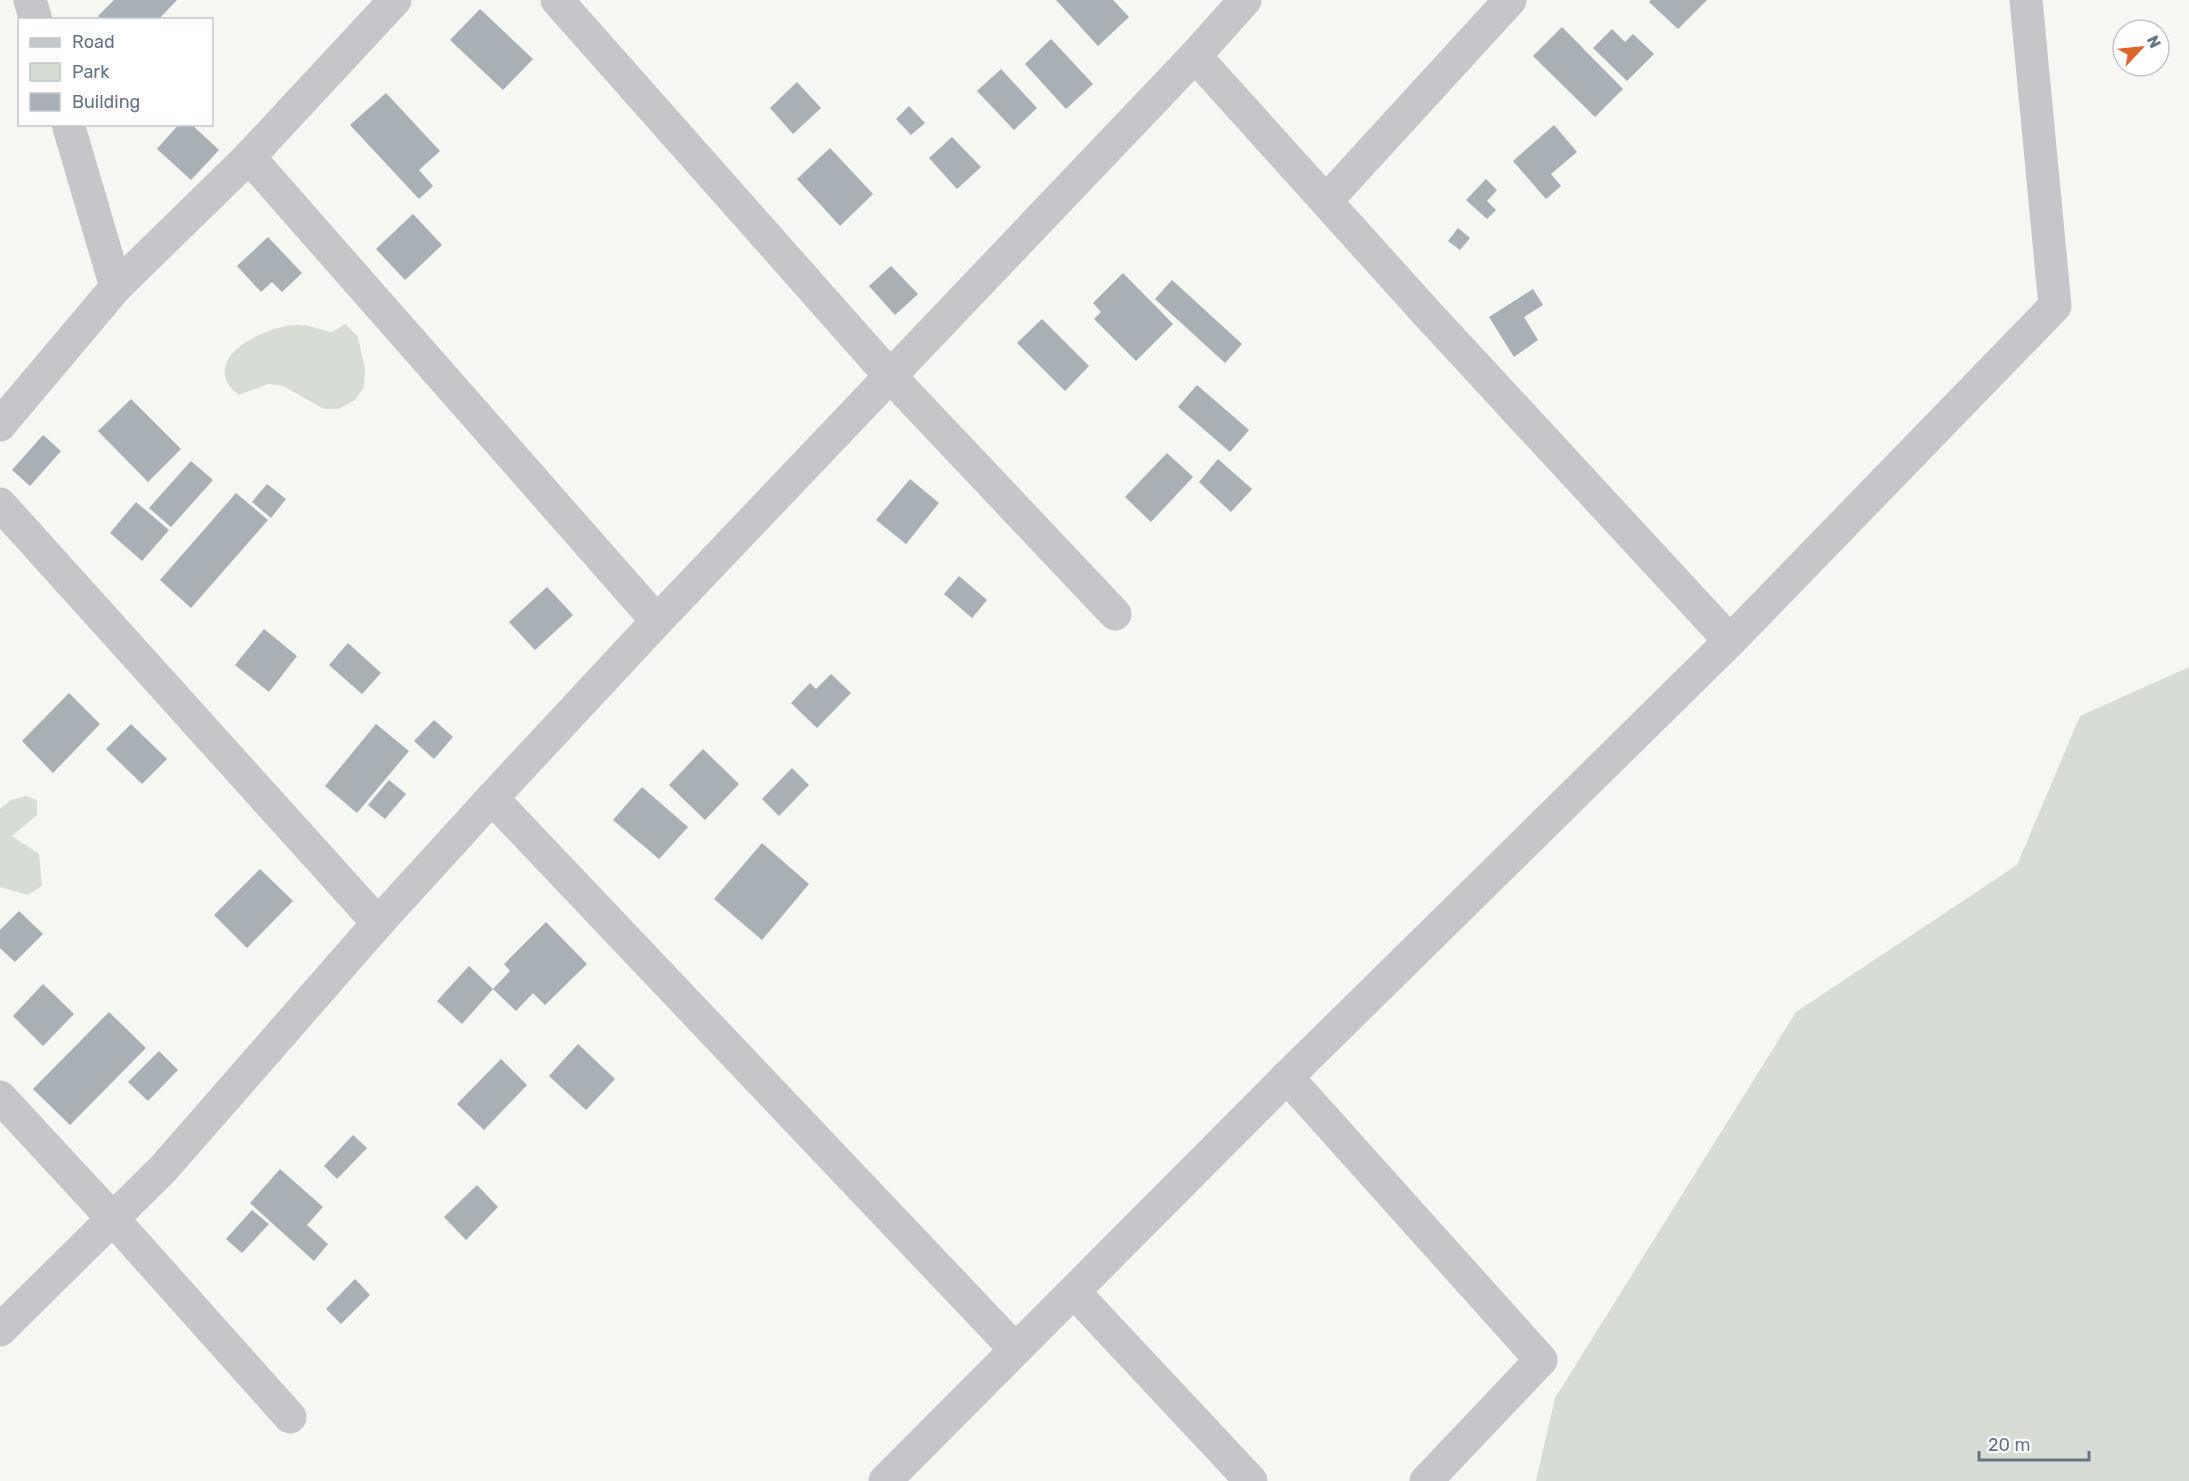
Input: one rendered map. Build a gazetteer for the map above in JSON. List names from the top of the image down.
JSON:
{
  "legend": ["Road", "Park", "Building"],
  "scale_bar": "20 m",
  "north": "top right"
}
